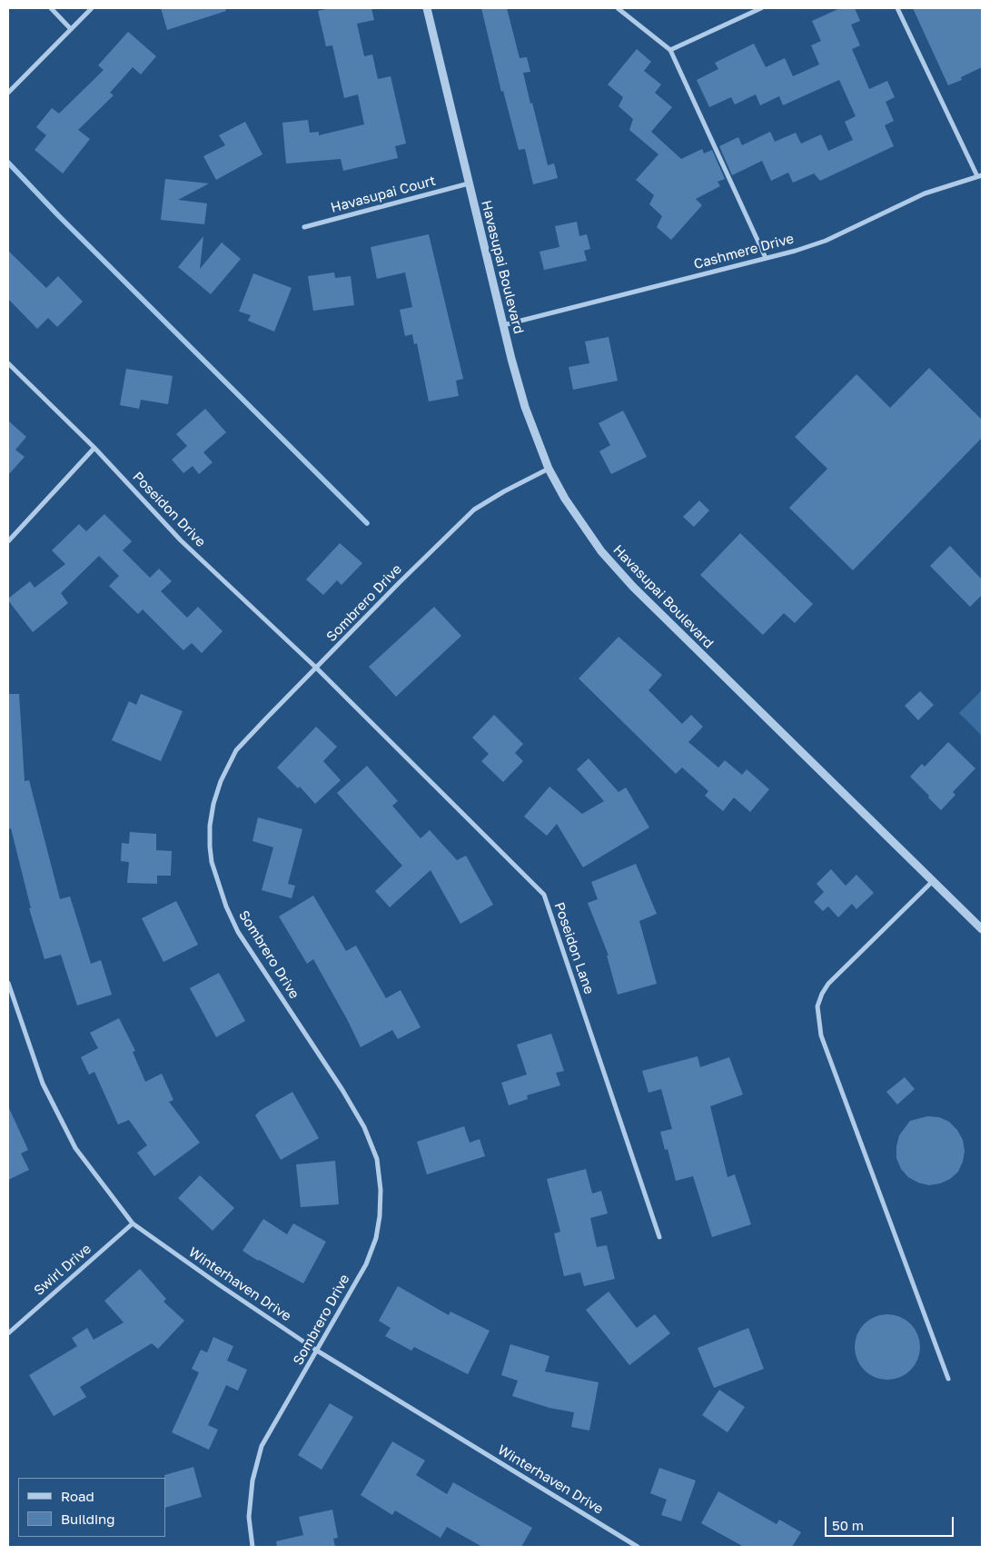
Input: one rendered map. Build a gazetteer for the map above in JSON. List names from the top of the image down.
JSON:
{
  "streets": {
    "street": [
      "Havasupai Court",
      "Cashmere Drive",
      "Havasupai Boulevard",
      "Poseidon Drive",
      "Sombrero Drive",
      "Poseidon Lane",
      "Swirl Drive",
      "Winterhaven Drive"
    ]
  },
  "crossings": [
    ["Havasupai Court", "Havasupai Boulevard"],
    ["Cashmere Drive", "Havasupai Boulevard"],
    ["Havasupai Boulevard", "Sombrero Drive"],
    ["Poseidon Drive", "Sombrero Drive"],
    ["Poseidon Drive", "Poseidon Lane"],
    ["Sombrero Drive", "Poseidon Lane"],
    ["Sombrero Drive", "Winterhaven Drive"],
    ["Swirl Drive", "Winterhaven Drive"]
  ],
  "legend": ["Road", "Building"],
  "scale_bar": "50 m"
}
